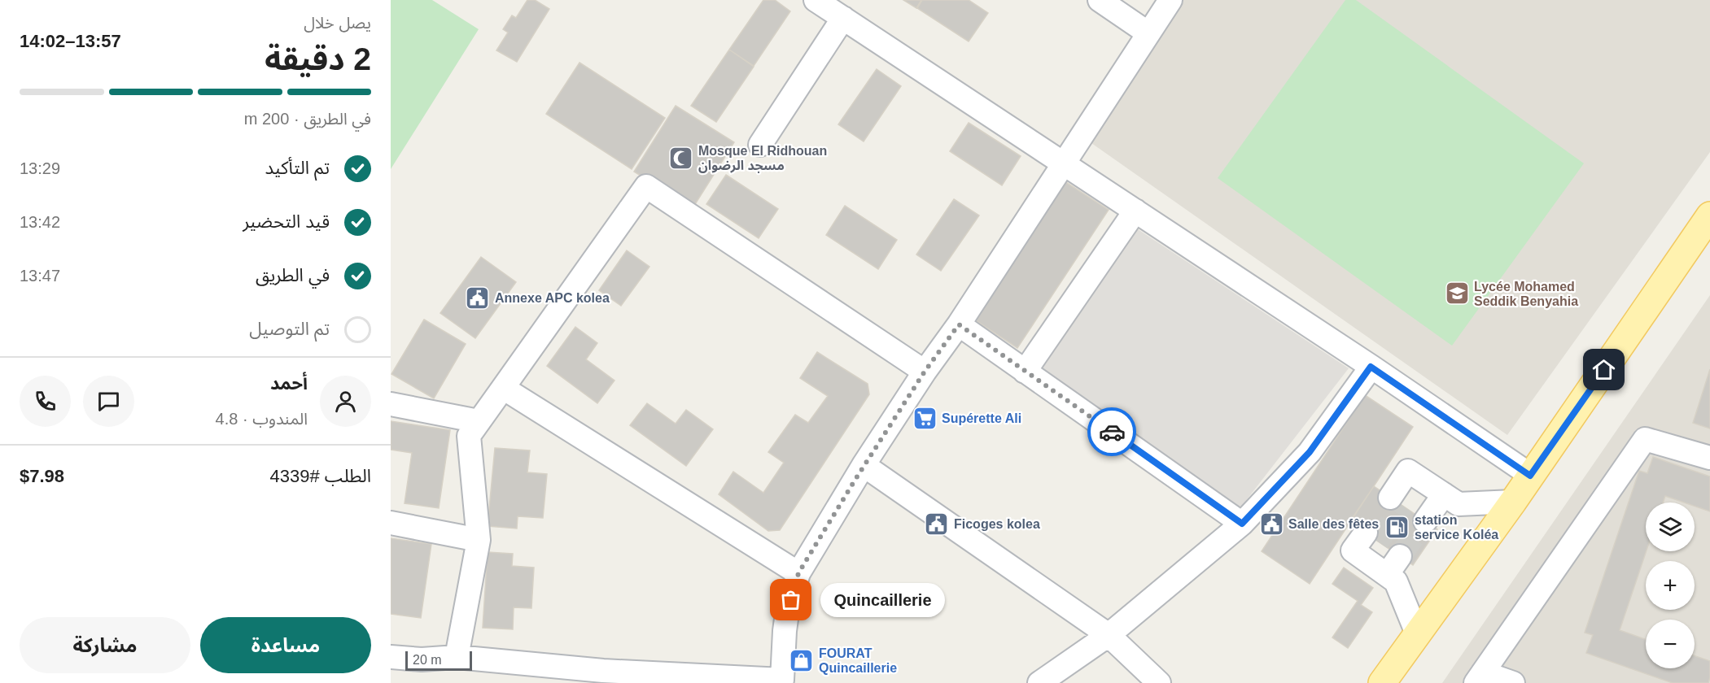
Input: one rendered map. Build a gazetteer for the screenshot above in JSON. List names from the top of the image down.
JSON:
{
  "places": {
    "mosque": ["Mosque El Ridhouan مسجد الرضوان"],
    "school or university": ["Lycée Mohamed Seddik Benyahia"],
    "public building": ["Annexe APC kolea", "Ficoges kolea", "Salle des fêtes"],
    "supermarket": ["Supérette Ali"],
    "fuel station": ["station service Koléa"],
    "other": ["Quincaillerie"],
    "shop": ["FOURAT Quincaillerie"]
  },
  "scale_bar": "20 m",
  "page": {
    "heading": ["2 دقيقة", "يصل خلال", "13:57–14:02"],
    "panel": [
      "أحمد",
      "المندوب · 4.8",
      "الطلب #4339",
      "$7.98"
    ],
    "bar": "في الطريق · 200 m",
    "list": [
      ["تم التأكيد", "13:29"],
      ["قيد التحضير", "13:42"],
      ["في الطريق", "13:47"],
      "تم التوصيل"
    ],
    "map_buttons": ["+", "−"],
    "bubble": "Quincaillerie",
    "buttons": ["مساعدة", "مشاركة"],
    "scale": "20 m"
  }
}
